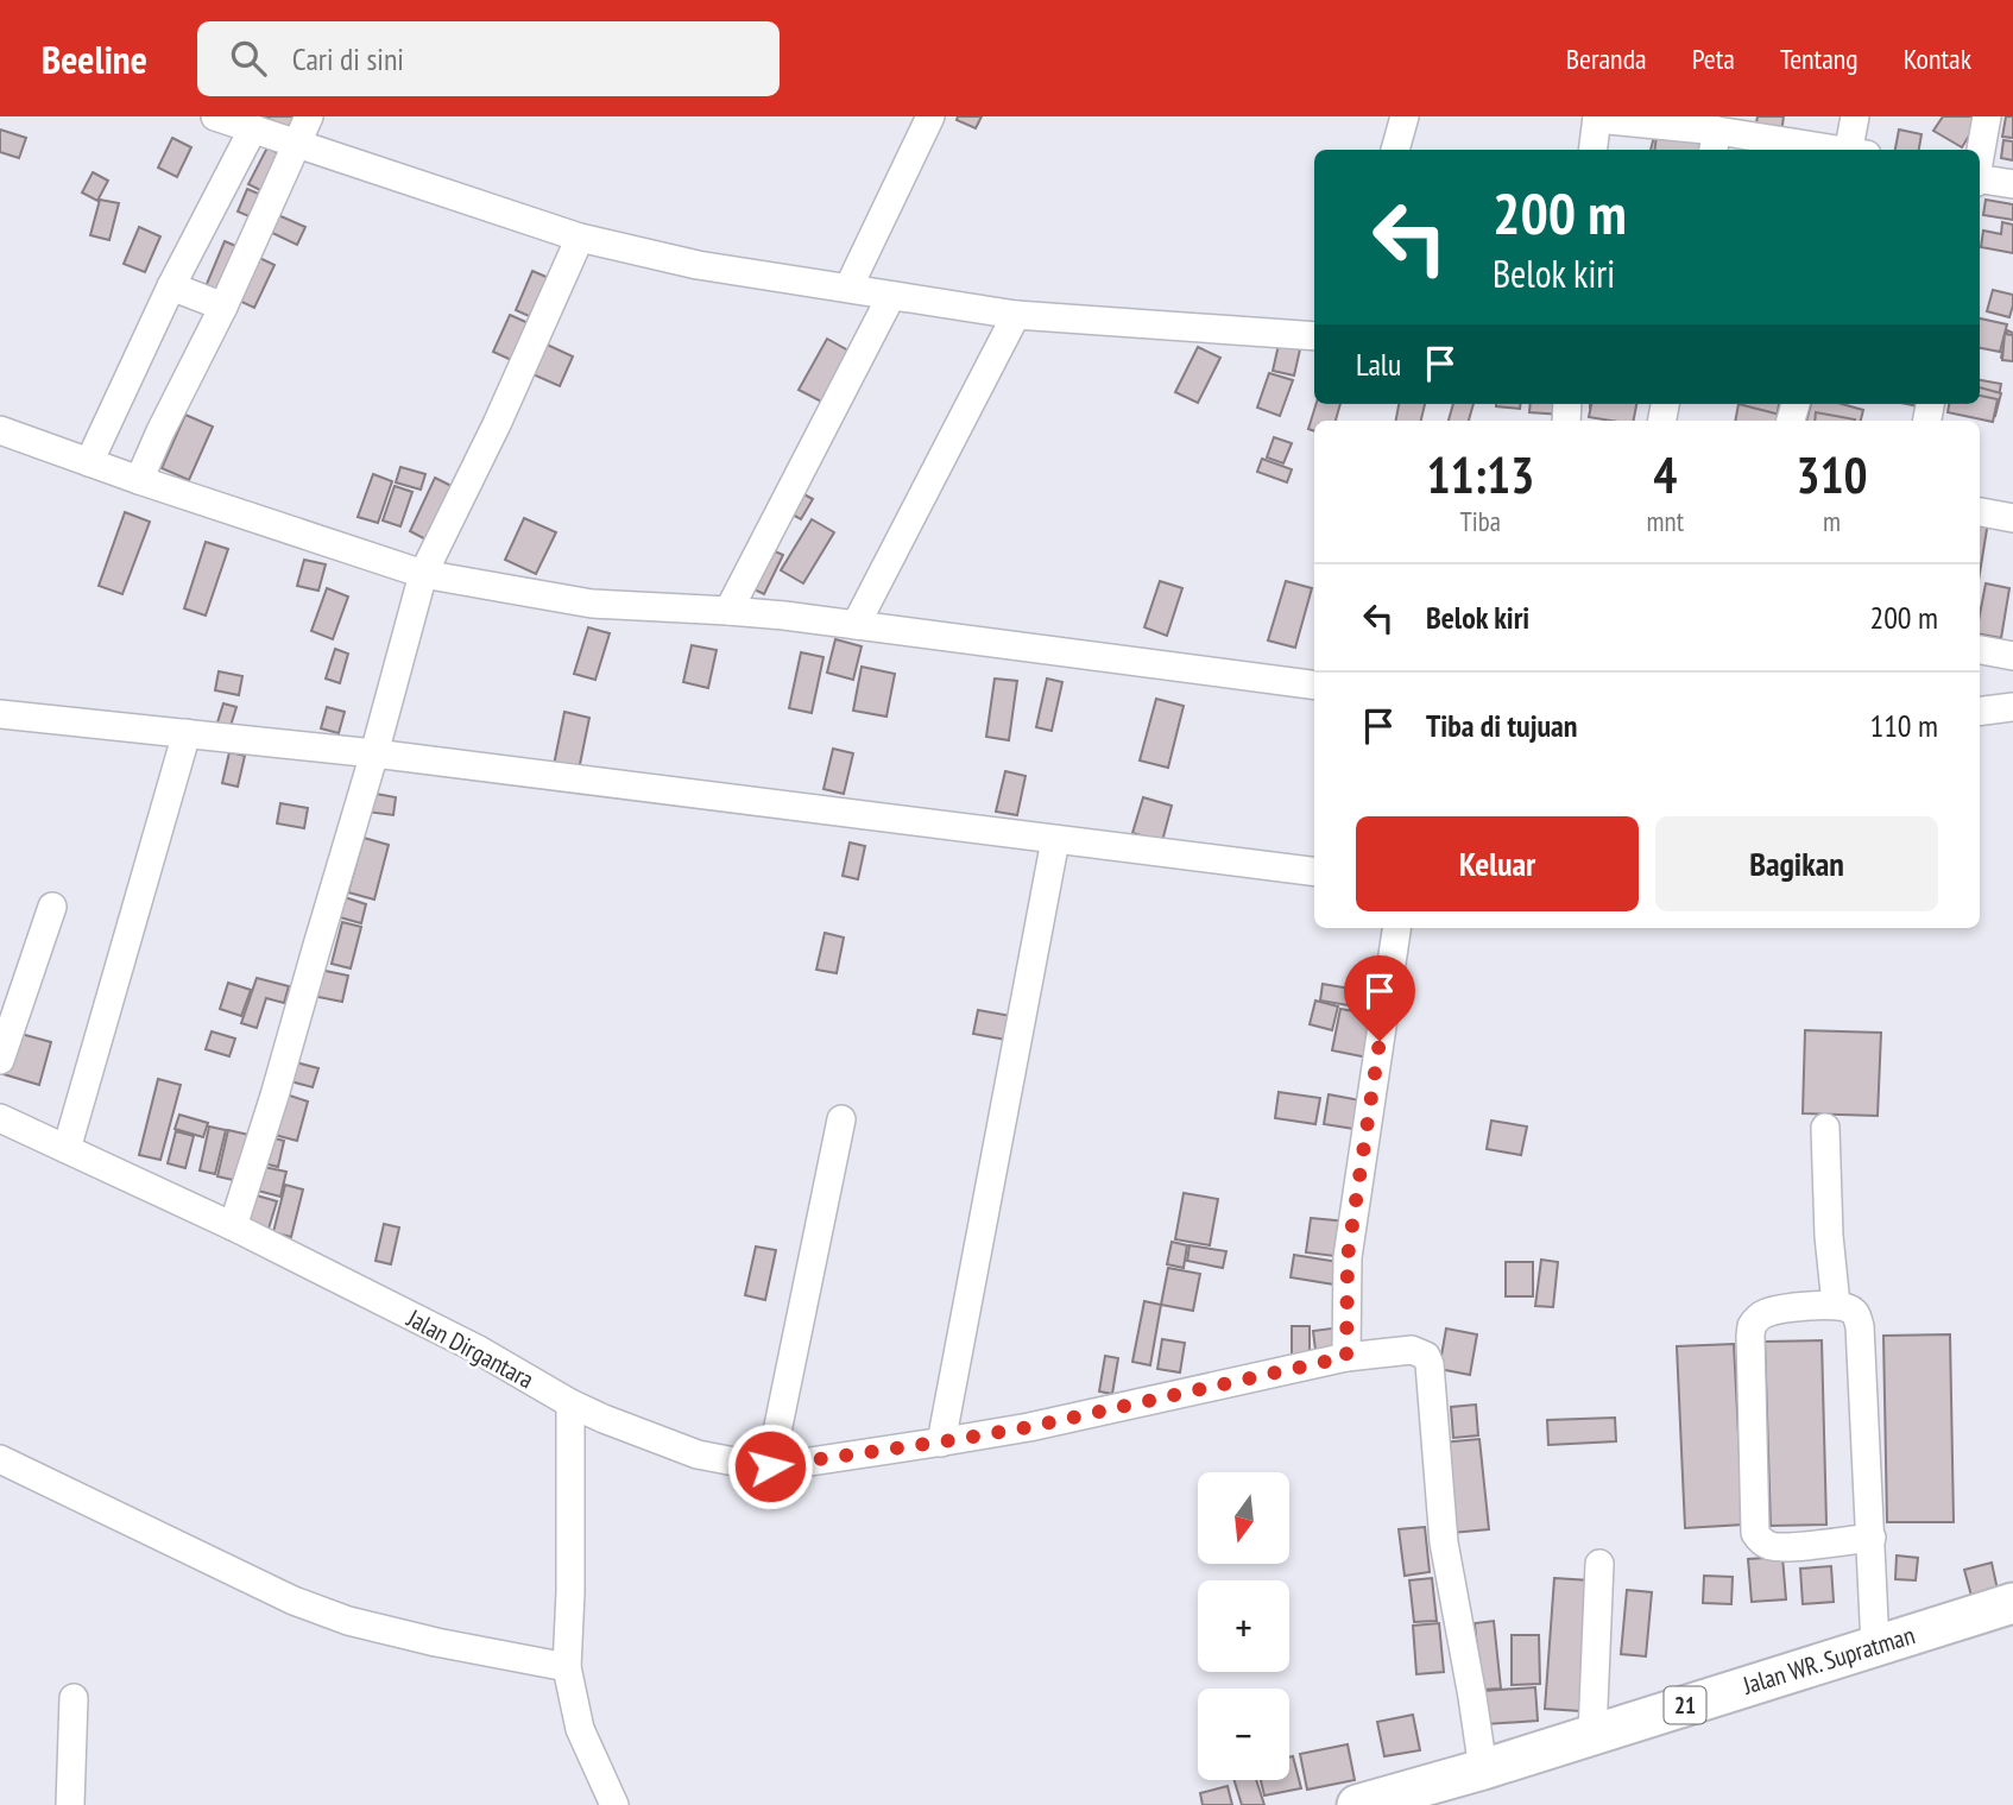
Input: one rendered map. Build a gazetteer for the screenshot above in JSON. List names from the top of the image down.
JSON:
{
  "streets": {
    "highway": ["Jalan WR. Supratman", "21"],
    "street": ["Jalan Dirgantara"]
  },
  "crossings": [
    ["Jalan Dirgantara", "Jalan WR. Supratman"]
  ],
  "north": "bottom",
  "page": {
    "header": "Beeline",
    "search": "Cari di sini",
    "nav": [
      "Beranda",
      "Peta",
      "Tentang",
      "Kontak"
    ],
    "turn": ["200 m", "Belok kiri"],
    "then": "Lalu",
    "eta": [
      "11:13",
      "Tiba",
      "4",
      "mnt",
      "310",
      "m"
    ],
    "list": [
      {
        "name": "Belok kiri",
        "value": "200 m"
      },
      {
        "name": "Tiba di tujuan",
        "value": "110 m"
      }
    ],
    "buttons": ["Keluar", "Bagikan"],
    "map_buttons": ["+", "−"]
  }
}
